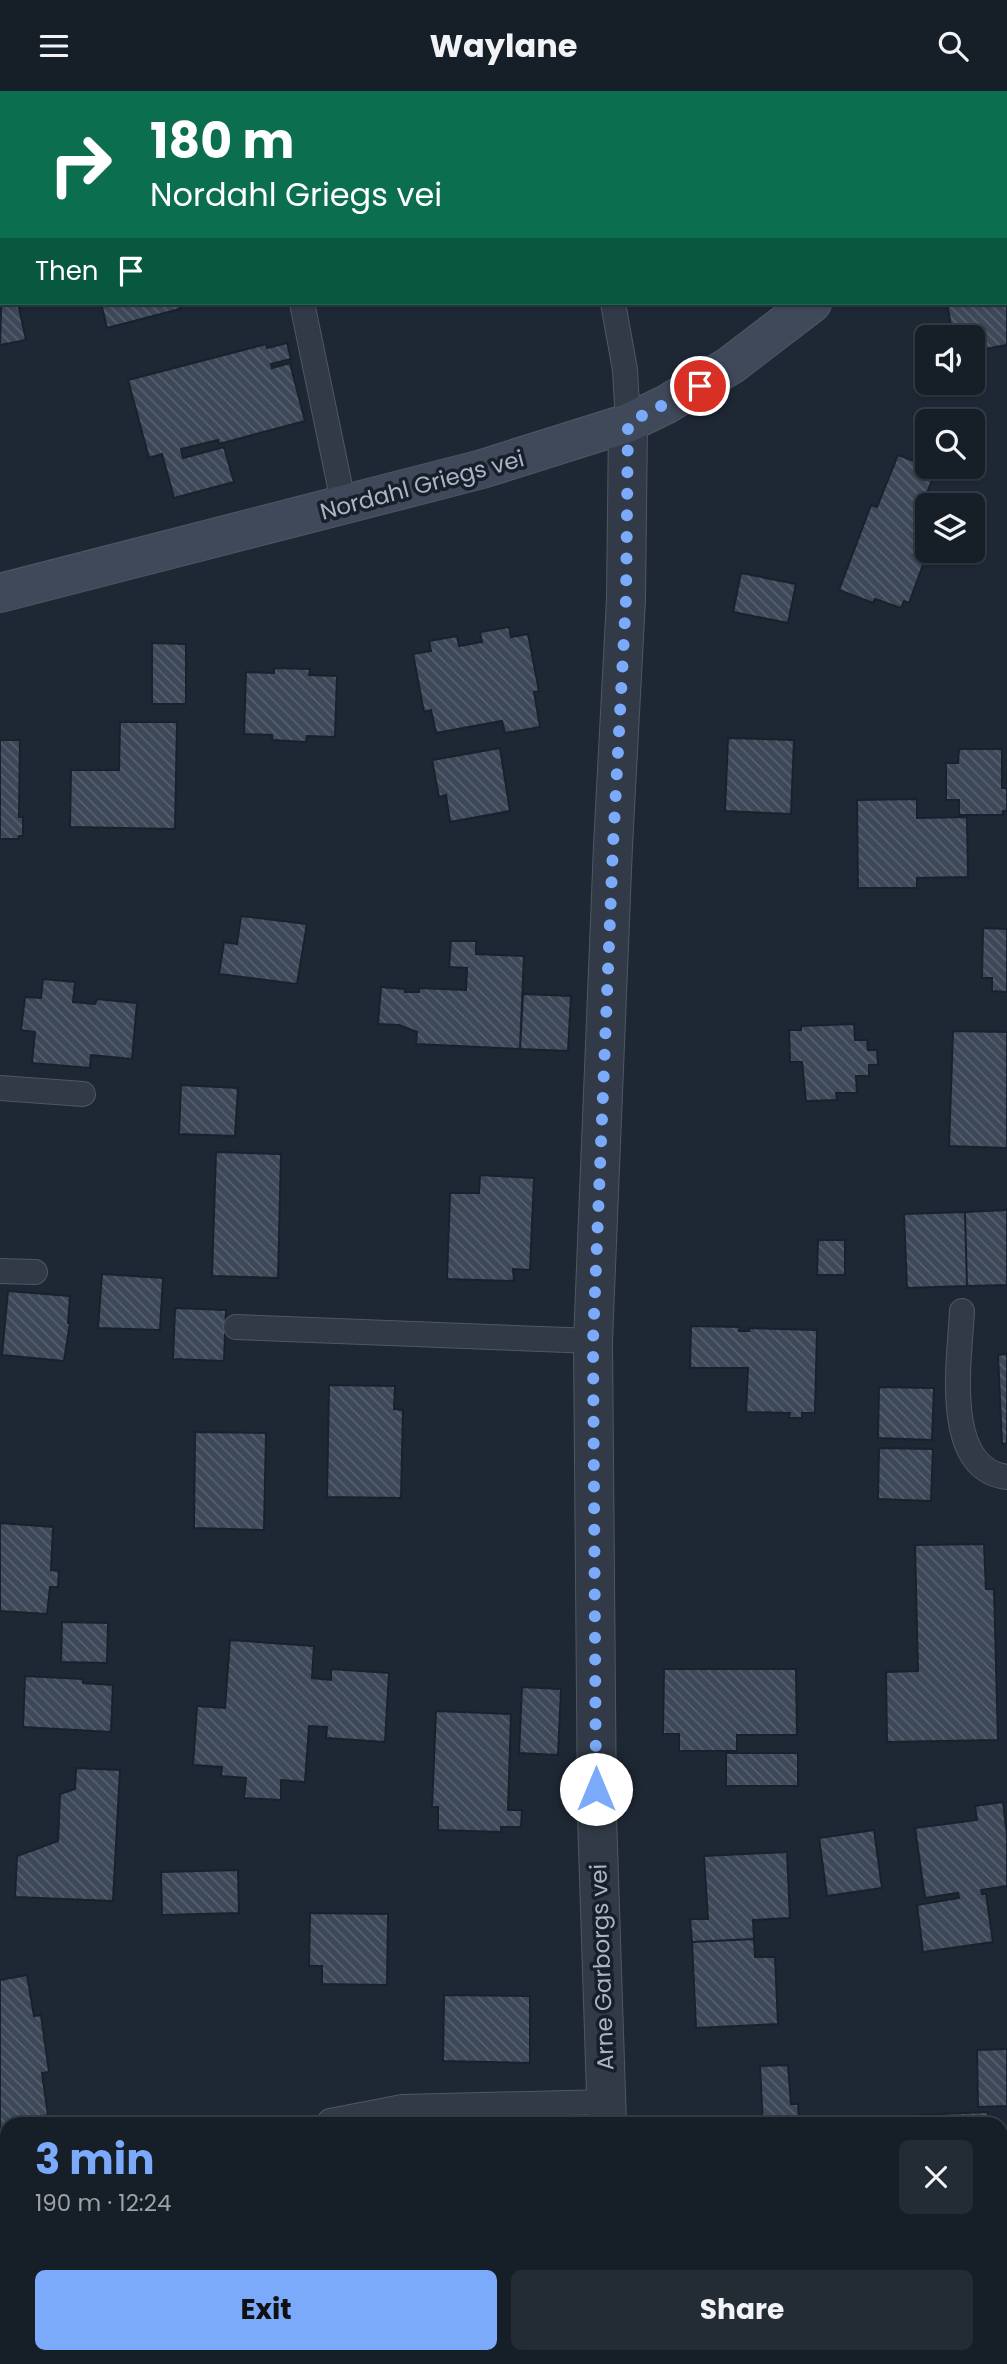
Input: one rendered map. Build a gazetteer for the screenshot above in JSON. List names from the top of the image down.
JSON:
{
  "streets": {
    "street": ["Nordahl Griegs vei", "Arne Garborgs vei"]
  },
  "crossings": [
    ["Nordahl Griegs vei", "Arne Garborgs vei"]
  ],
  "page": {
    "header": "Waylane",
    "turn": ["180 m", "Nordahl Griegs vei"],
    "then": "Then",
    "heading": ["3 min", "190 m · 12:24"],
    "buttons": ["Exit", "Share"]
  }
}
